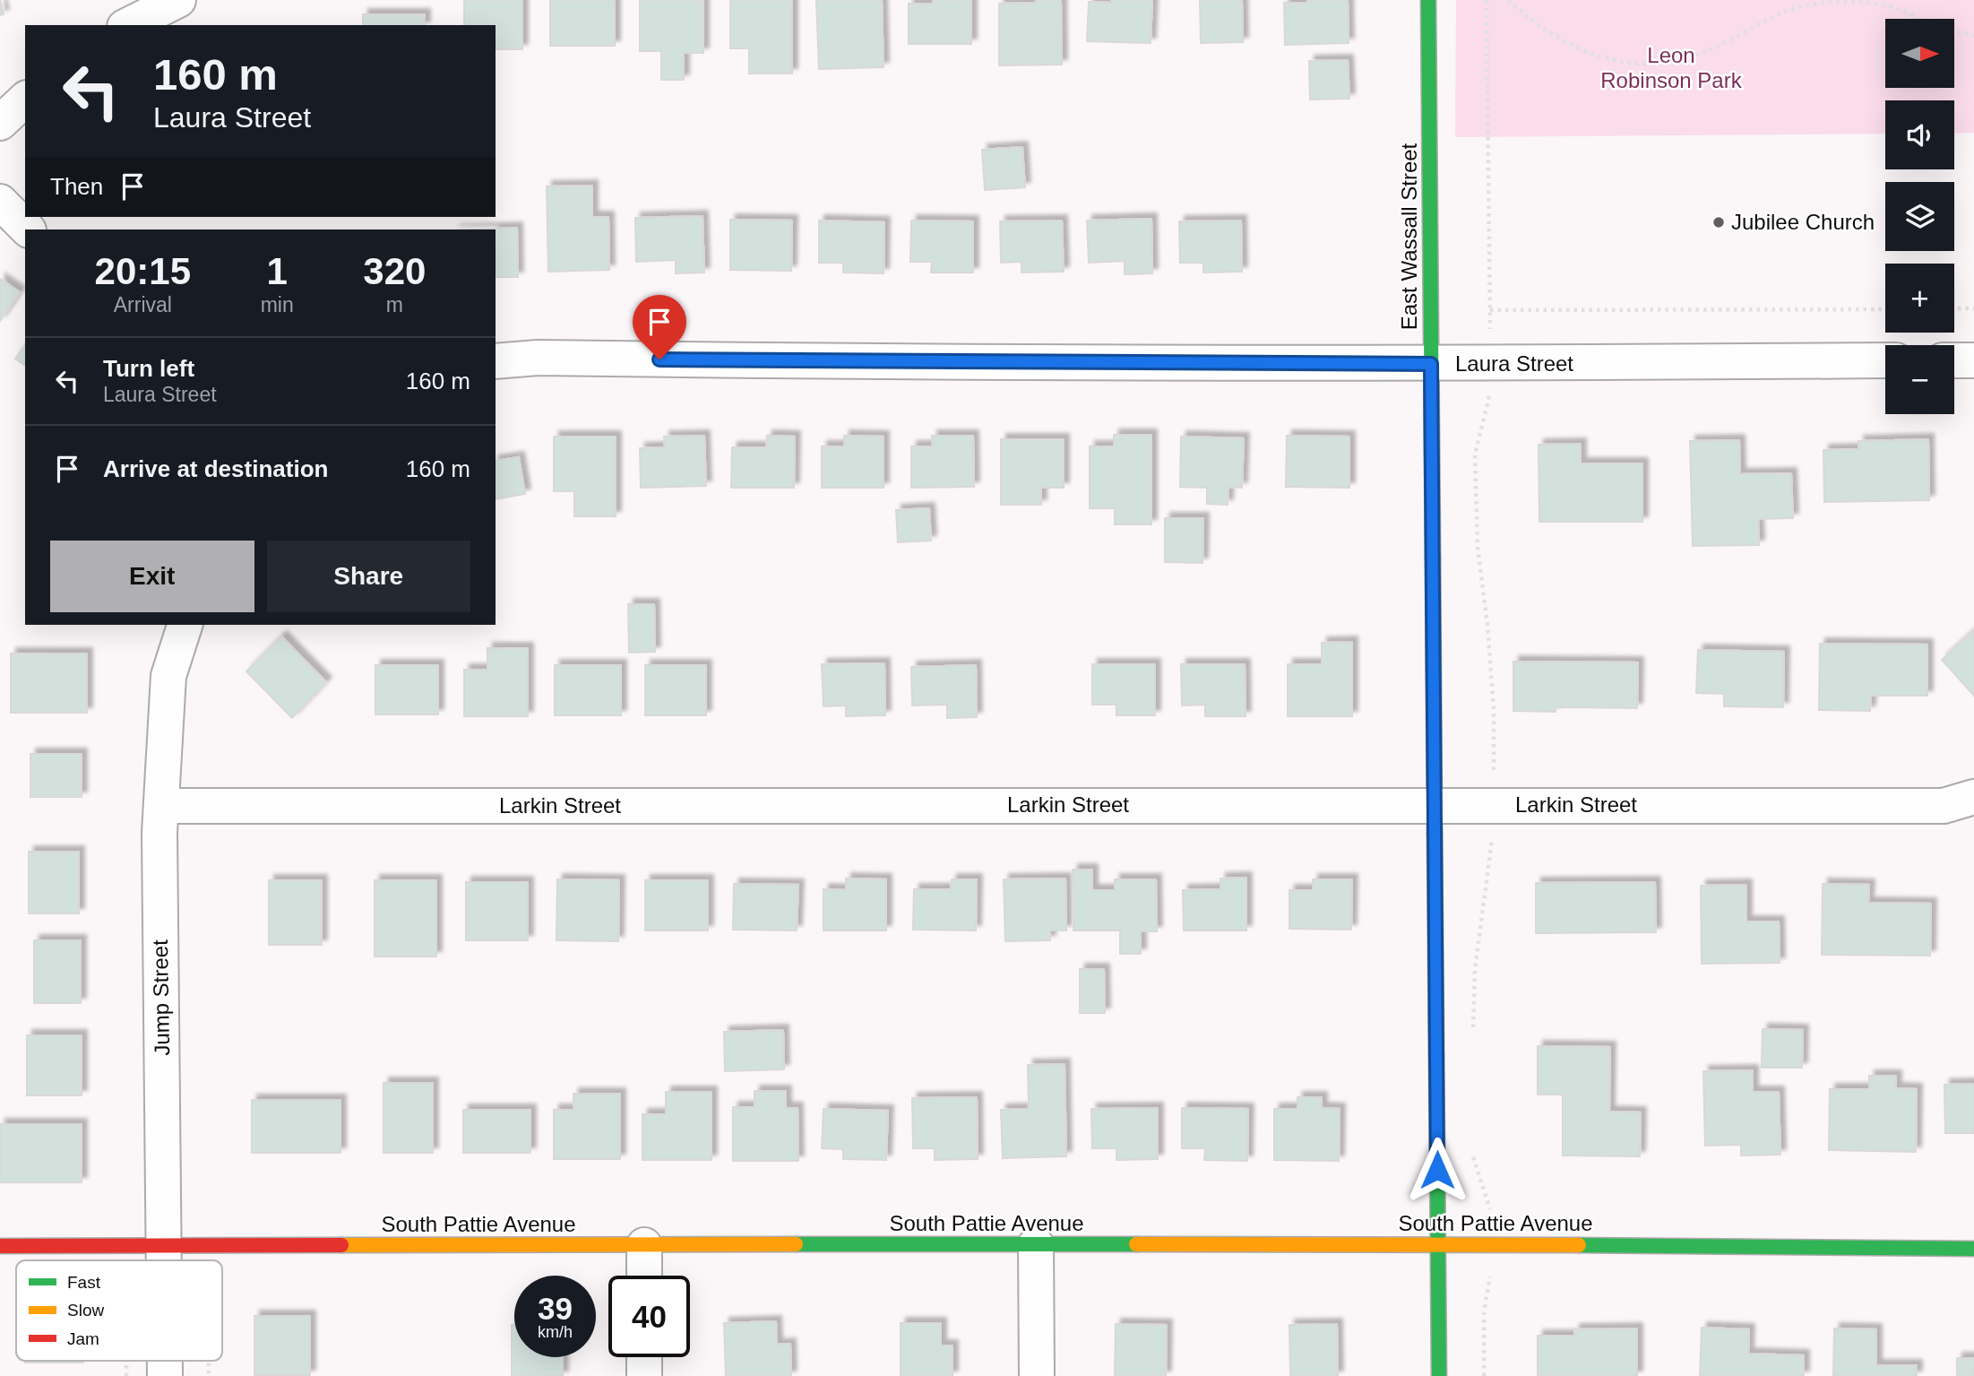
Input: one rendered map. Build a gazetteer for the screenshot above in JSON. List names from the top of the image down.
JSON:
{
  "streets": {
    "street": [
      "East Wassall Street",
      "Laura Street",
      "Larkin Street",
      "Jump Street",
      "South Pattie Avenue"
    ]
  },
  "crossings": [
    ["East Wassall Street", "Laura Street"],
    ["East Wassall Street", "Larkin Street"],
    ["East Wassall Street", "South Pattie Avenue"],
    ["Larkin Street", "Jump Street"],
    ["Jump Street", "South Pattie Avenue"]
  ],
  "parks": ["Leon Robinson Park"],
  "places": ["Jubilee Church"],
  "legend": ["Fast", "Slow", "Jam"],
  "north": "right",
  "page": {
    "map_buttons": ["+", "−"],
    "turn": ["160 m", "Laura Street"],
    "then": "Then",
    "eta": [
      "20:15",
      "Arrival",
      "1",
      "min",
      "320",
      "m"
    ],
    "list": [
      {
        "name": "Turn left",
        "note": "Laura Street",
        "value": "160 m"
      },
      {
        "name": "Arrive at destination",
        "value": "160 m"
      }
    ],
    "buttons": ["Exit", "Share"],
    "speed": "39 km/h",
    "limit": "40"
  }
}
